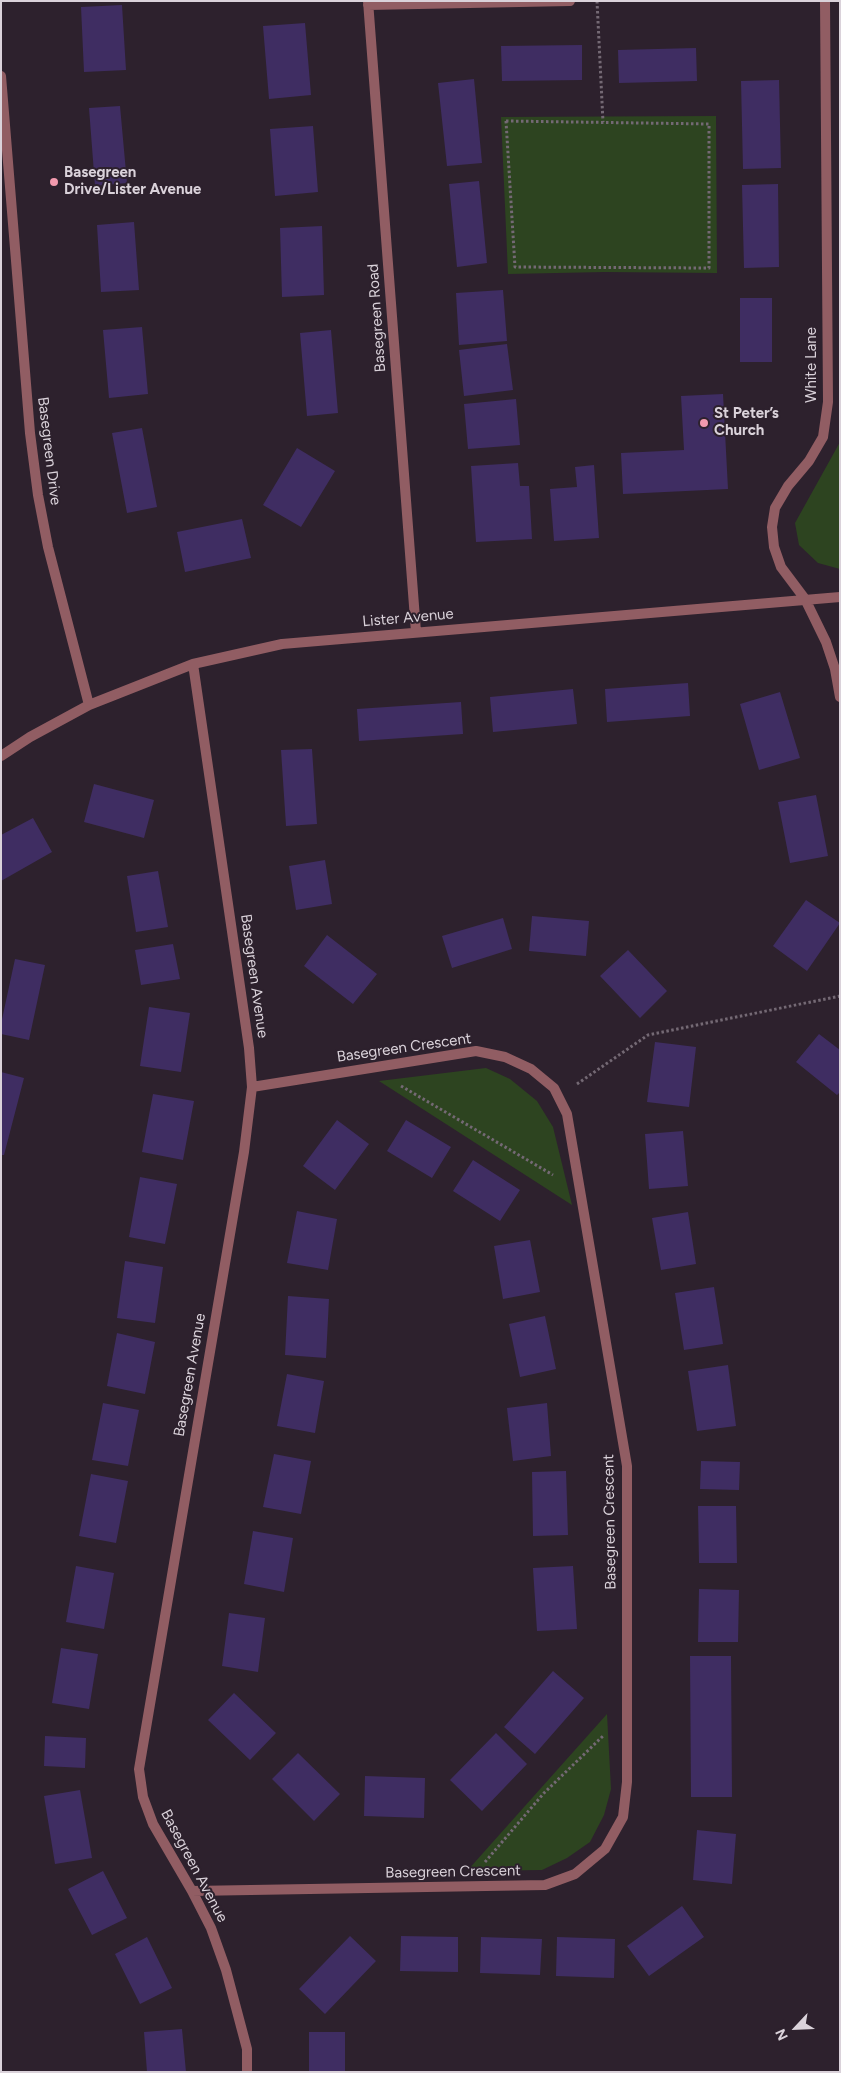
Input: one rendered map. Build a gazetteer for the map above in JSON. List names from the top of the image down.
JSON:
{
  "streets": {
    "street": [
      "Basegreen Road",
      "White Lane",
      "Basegreen Drive",
      "Lister Avenue",
      "Basegreen Avenue",
      "Basegreen Crescent"
    ]
  },
  "crossings": [
    ["Basegreen Road", "Lister Avenue"],
    ["White Lane", "Lister Avenue"],
    ["Basegreen Drive", "Lister Avenue"],
    ["Lister Avenue", "Basegreen Avenue"],
    ["Basegreen Avenue", "Basegreen Crescent"]
  ],
  "places": ["Basegreen Drive/Lister Avenue", "St Peter’s Church"],
  "north": "bottom left"
}
